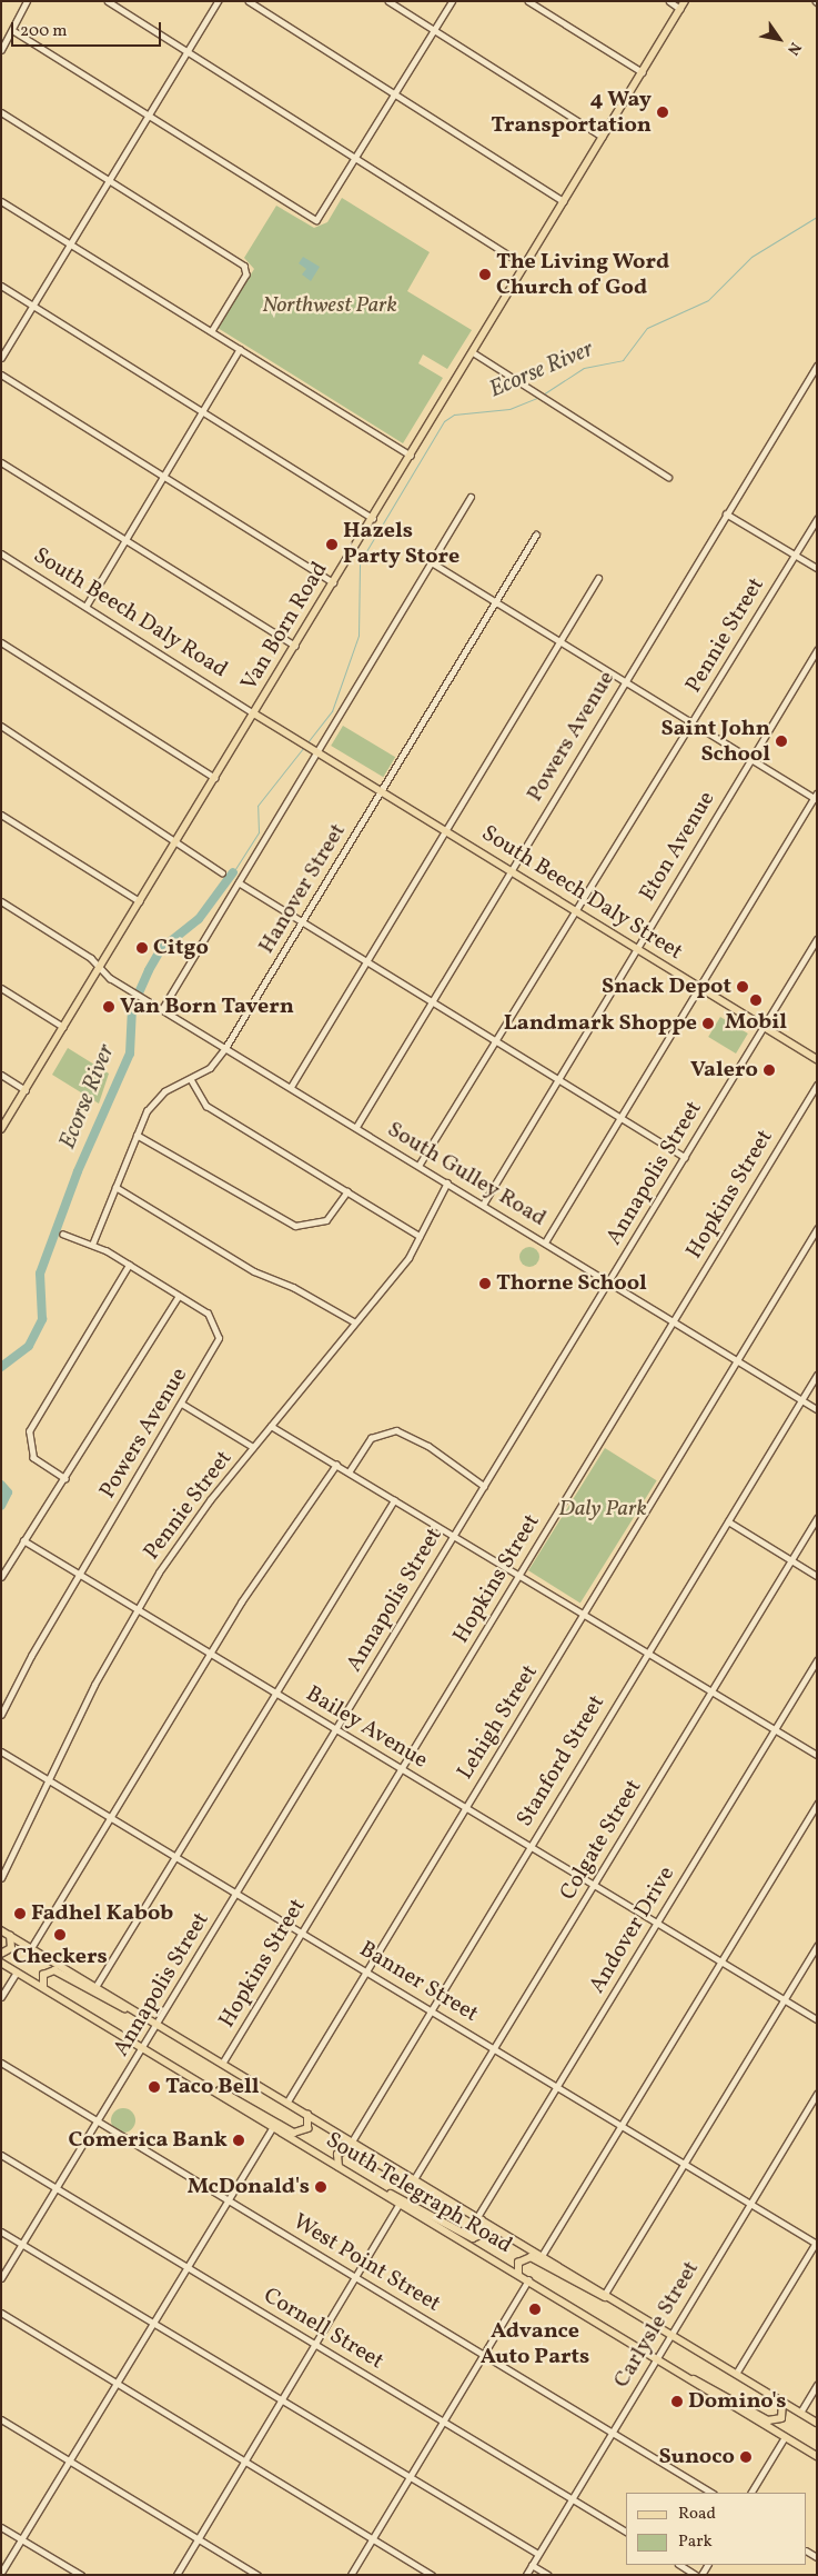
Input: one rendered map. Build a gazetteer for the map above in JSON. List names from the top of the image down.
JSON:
{
  "streets": {
    "main road": [
      "South Beech Daly Road",
      "Van Born Road",
      "South Beech Daly Street",
      "South Telegraph Road"
    ],
    "street": [
      "Pennie Street",
      "Powers Avenue",
      "Eton Avenue",
      "Hanover Street",
      "Annapolis Street",
      "South Gulley Road",
      "Hopkins Street",
      "Lehigh Street",
      "Bailey Avenue",
      "Stanford Street",
      "Colgate Street",
      "Andover Drive",
      "Banner Street",
      "West Point Street",
      "Carlysle Street",
      "Cornell Street"
    ]
  },
  "crossings": [
    ["South Beech Daly Road", "Van Born Road"],
    ["South Beech Daly Road", "Hanover Street"],
    ["South Beech Daly Road", "South Beech Daly Street"],
    ["Van Born Road", "South Gulley Road"],
    ["Pennie Street", "South Beech Daly Street"],
    ["Pennie Street", "South Gulley Road"],
    ["Pennie Street", "Bailey Avenue"],
    ["Pennie Street", "Banner Street"],
    ["Powers Avenue", "Hanover Street"],
    ["Powers Avenue", "South Beech Daly Street"],
    ["Powers Avenue", "South Gulley Road"],
    ["Powers Avenue", "Bailey Avenue"],
    ["Eton Avenue", "South Beech Daly Street"],
    ["Eton Avenue", "South Gulley Road"],
    ["Hanover Street", "South Beech Daly Street"],
    ["Hanover Street", "South Gulley Road"],
    ["South Beech Daly Street", "Annapolis Street"],
    ["Annapolis Street", "South Gulley Road"],
    ["Annapolis Street", "Bailey Avenue"],
    ["Annapolis Street", "Banner Street"],
    ["Annapolis Street", "South Telegraph Road"],
    ["Annapolis Street", "West Point Street"],
    ["Annapolis Street", "Cornell Street"],
    ["South Gulley Road", "Hopkins Street"],
    ["South Gulley Road", "Lehigh Street"],
    ["South Gulley Road", "Stanford Street"],
    ["Hopkins Street", "Bailey Avenue"],
    ["Hopkins Street", "Banner Street"],
    ["Hopkins Street", "South Telegraph Road"],
    ["Lehigh Street", "Bailey Avenue"],
    ["Lehigh Street", "Banner Street"],
    ["Lehigh Street", "South Telegraph Road"],
    ["Bailey Avenue", "Stanford Street"],
    ["Bailey Avenue", "Colgate Street"],
    ["Bailey Avenue", "Andover Drive"],
    ["Stanford Street", "Banner Street"],
    ["Stanford Street", "South Telegraph Road"],
    ["Colgate Street", "Banner Street"],
    ["Colgate Street", "South Telegraph Road"],
    ["Andover Drive", "Banner Street"],
    ["Andover Drive", "South Telegraph Road"],
    ["Banner Street", "Carlysle Street"],
    ["South Telegraph Road", "Carlysle Street"],
    ["West Point Street", "Carlysle Street"],
    ["Carlysle Street", "Cornell Street"]
  ],
  "water": ["Ecorse River"],
  "parks": ["Northwest Park", "Daly Park"],
  "places": [
    "4 Way Transportation",
    "The Living Word Church of God",
    "Hazels Party Store",
    "Saint John School",
    "Citgo",
    "Snack Depot",
    "Mobil",
    "Van Born Tavern",
    "Landmark Shoppe",
    "Valero",
    "Thorne School",
    "Fadhel Kabob",
    "Checkers",
    "Taco Bell",
    "Comerica Bank",
    "McDonald's",
    "Advance Auto Parts",
    "Domino's",
    "Sunoco"
  ],
  "legend": ["Road", "Park"],
  "scale_bar": "200 m",
  "north": "bottom right"
}
